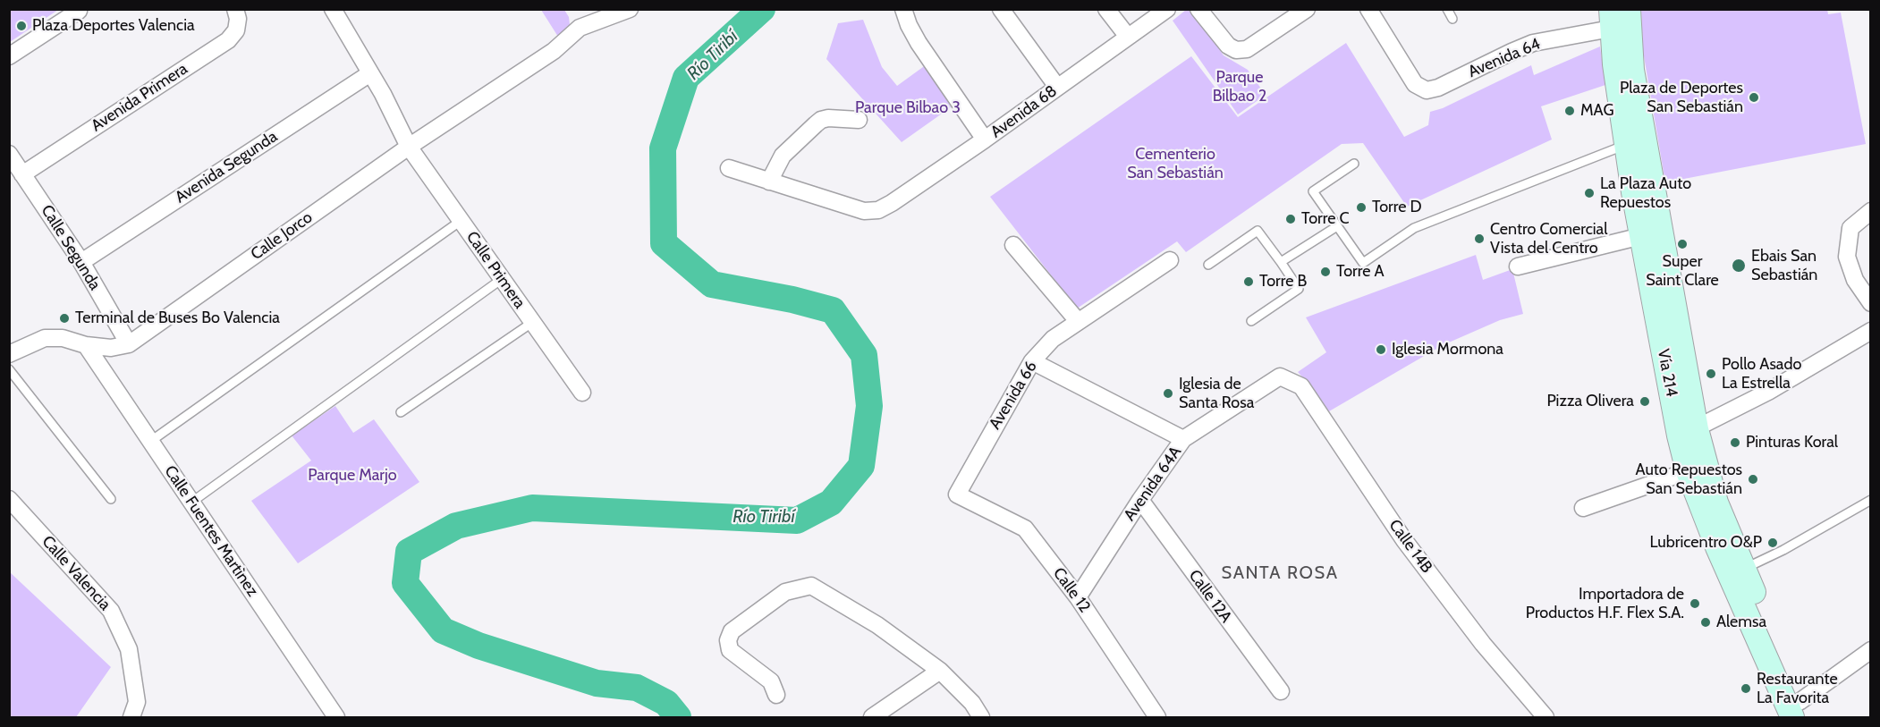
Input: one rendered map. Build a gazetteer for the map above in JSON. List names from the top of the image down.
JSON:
{
  "streets": {
    "main road": ["Vía 214"],
    "street": [
      "Avenida 64",
      "Avenida Primera",
      "Avenida 68",
      "Avenida Segunda",
      "Calle Jorco",
      "Calle Segunda",
      "Calle Primera",
      "Avenida 66",
      "Avenida 64A",
      "Calle Fuentes Martìnez",
      "Calle 14B",
      "Calle Valencia",
      "Calle 12",
      "Calle 12A"
    ]
  },
  "crossings": [
    ["Avenida 64", "Vía 214"],
    ["Avenida Primera", "Calle Segunda"],
    ["Avenida Segunda", "Calle Segunda"],
    ["Calle Jorco", "Calle Segunda"],
    ["Calle Jorco", "Calle Primera"],
    ["Calle Jorco", "Calle Fuentes Martìnez"],
    ["Avenida 66", "Calle 12"],
    ["Avenida 64A", "Calle 14B"],
    ["Avenida 64A", "Calle 12"],
    ["Avenida 64A", "Calle 12A"]
  ],
  "districts": ["SANTA ROSA"],
  "water": ["Río Tiribí"],
  "parks": [
    "Parque Bilbao 2",
    "Parque Bilbao 3",
    "Cementerio San Sebastián",
    "Parque Marjo"
  ],
  "places": [
    "Plaza Deportes Valencia",
    "Plaza de Deportes San Sebastián",
    "MAG",
    "La Plaza Auto Repuestos",
    "Torre D",
    "Torre C",
    "Centro Comercial Vista del Centro",
    "Super Saint Clare",
    "Ebais San Sebastián",
    "Torre A",
    "Torre B",
    "Terminal de Buses Bo Valencia",
    "Iglesia Mormona",
    "Pollo Asado La Estrella",
    "Iglesia de Santa Rosa",
    "Pizza Olivera",
    "Pinturas Koral",
    "Auto Repuestos San Sebastián",
    "Lubricentro O&P",
    "Importadora de Productos H.F. Flex S.A.",
    "Alemsa",
    "Restaurante La Favorita"
  ]
}
